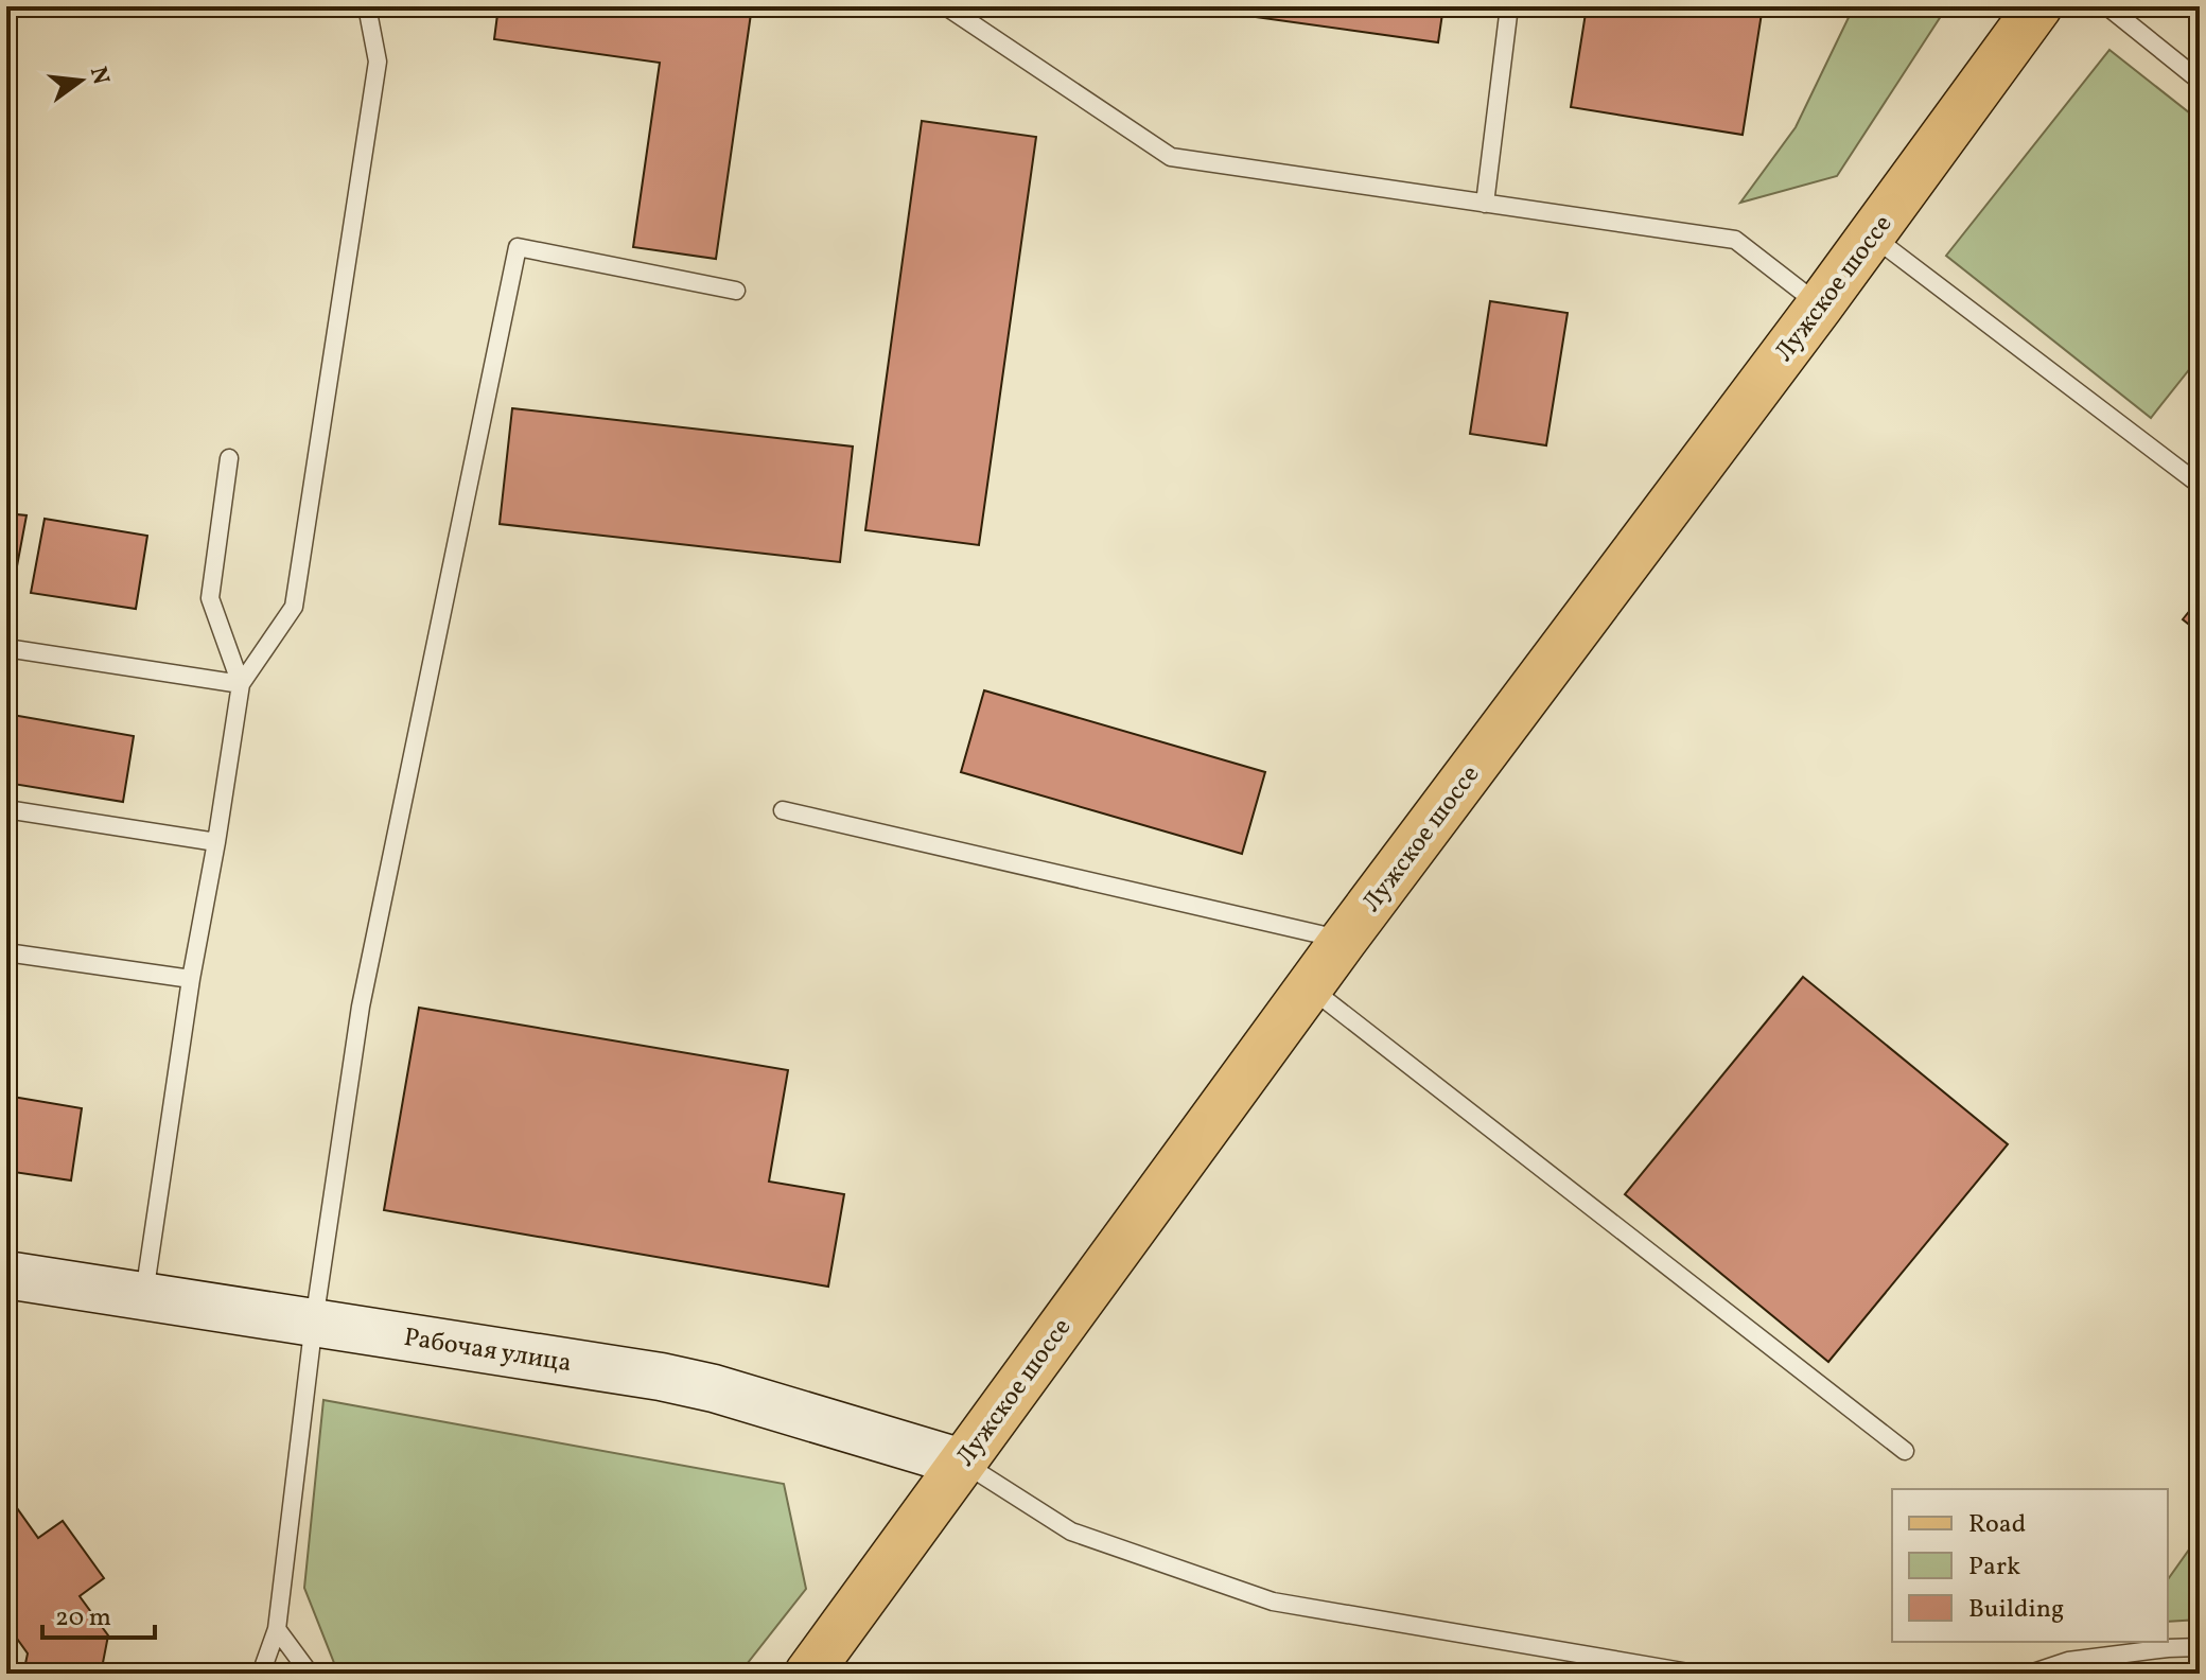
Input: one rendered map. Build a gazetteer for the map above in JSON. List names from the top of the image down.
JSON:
{
  "streets": {
    "main road": ["Лужское шоссе", "Рабочая улица"]
  },
  "crossings": [
    ["Лужское шоссе", "Рабочая улица"]
  ],
  "legend": ["Road", "Park", "Building"],
  "scale_bar": "20 m",
  "north": "right"
}
